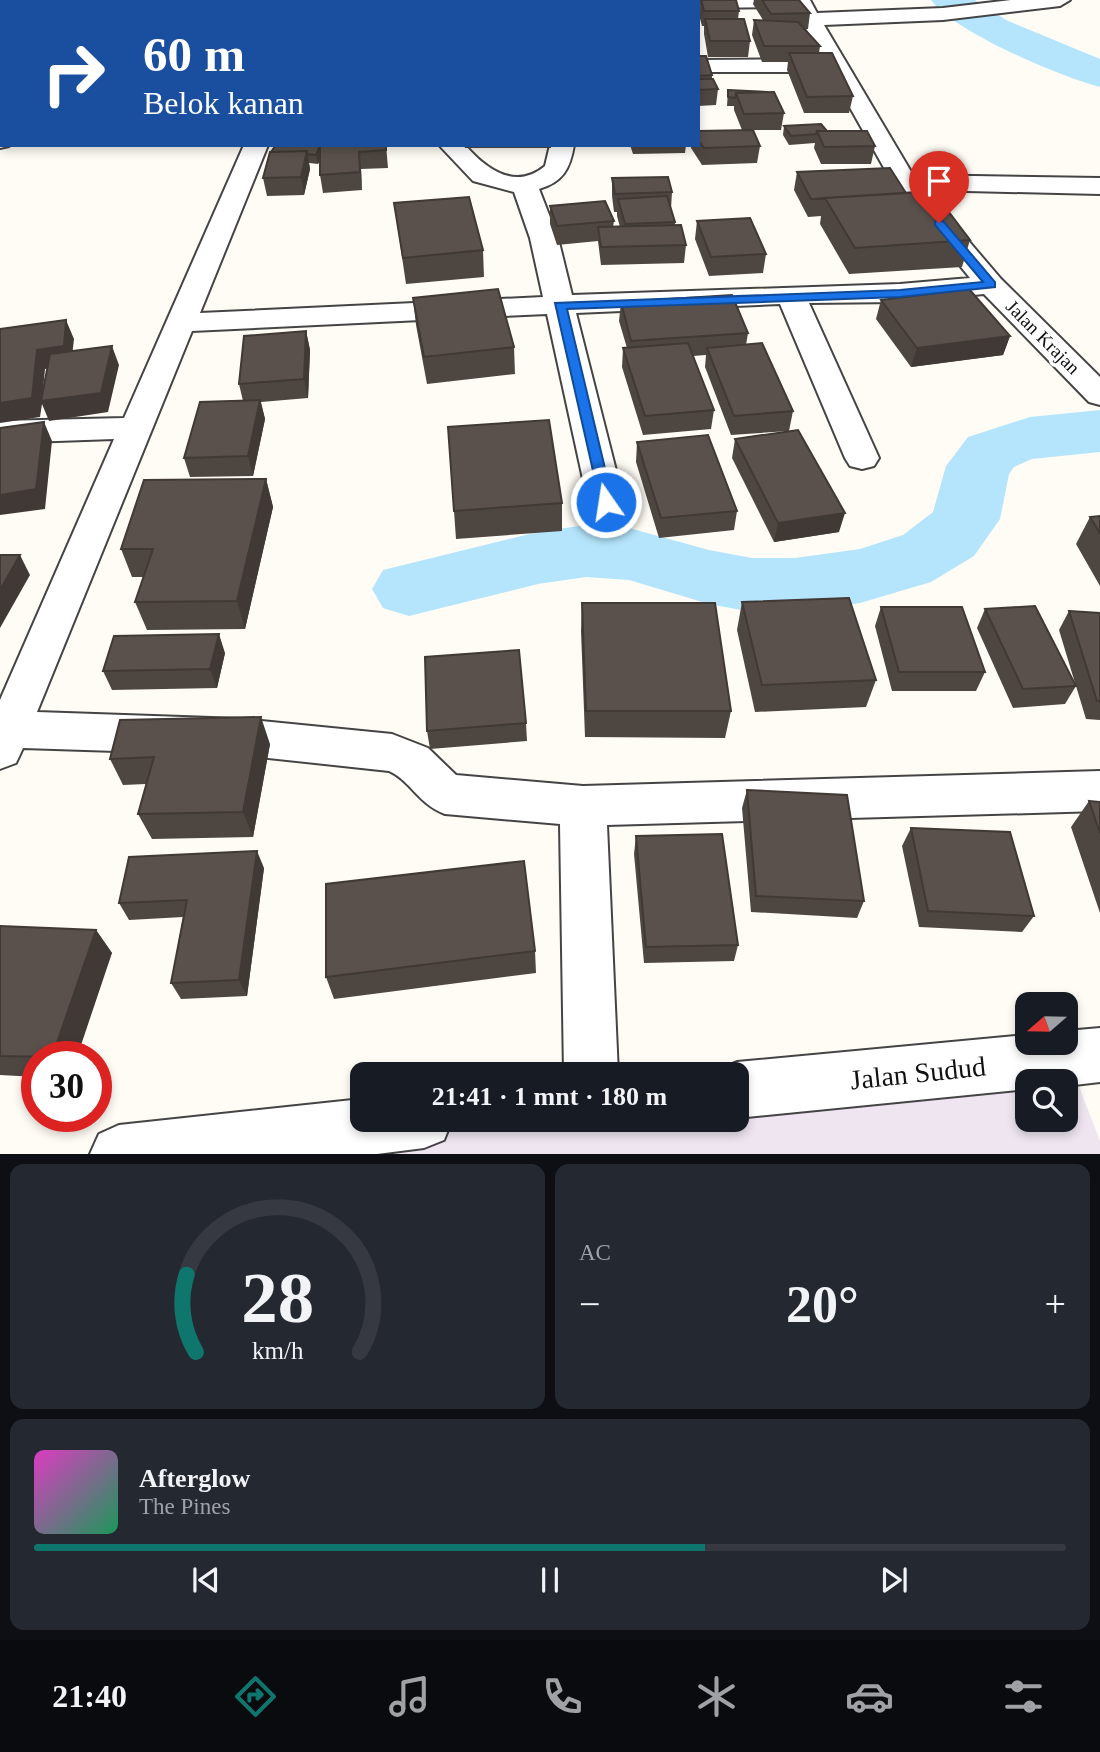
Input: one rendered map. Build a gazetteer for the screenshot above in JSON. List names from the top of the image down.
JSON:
{
  "streets": {
    "street": ["Jalan Krajan", "Jalan Sudud"]
  },
  "north": "left",
  "page": {
    "turn": ["60 m", "Belok kanan"],
    "limit": "30",
    "trip": "21:41 · 1 mnt · 180 m",
    "tile": "AC",
    "heat": ["−", "20°", "+"],
    "song": ["Afterglow", "The Pines"],
    "tabs": "21:40",
    "gauge": ["28", "km/h"]
  }
}
